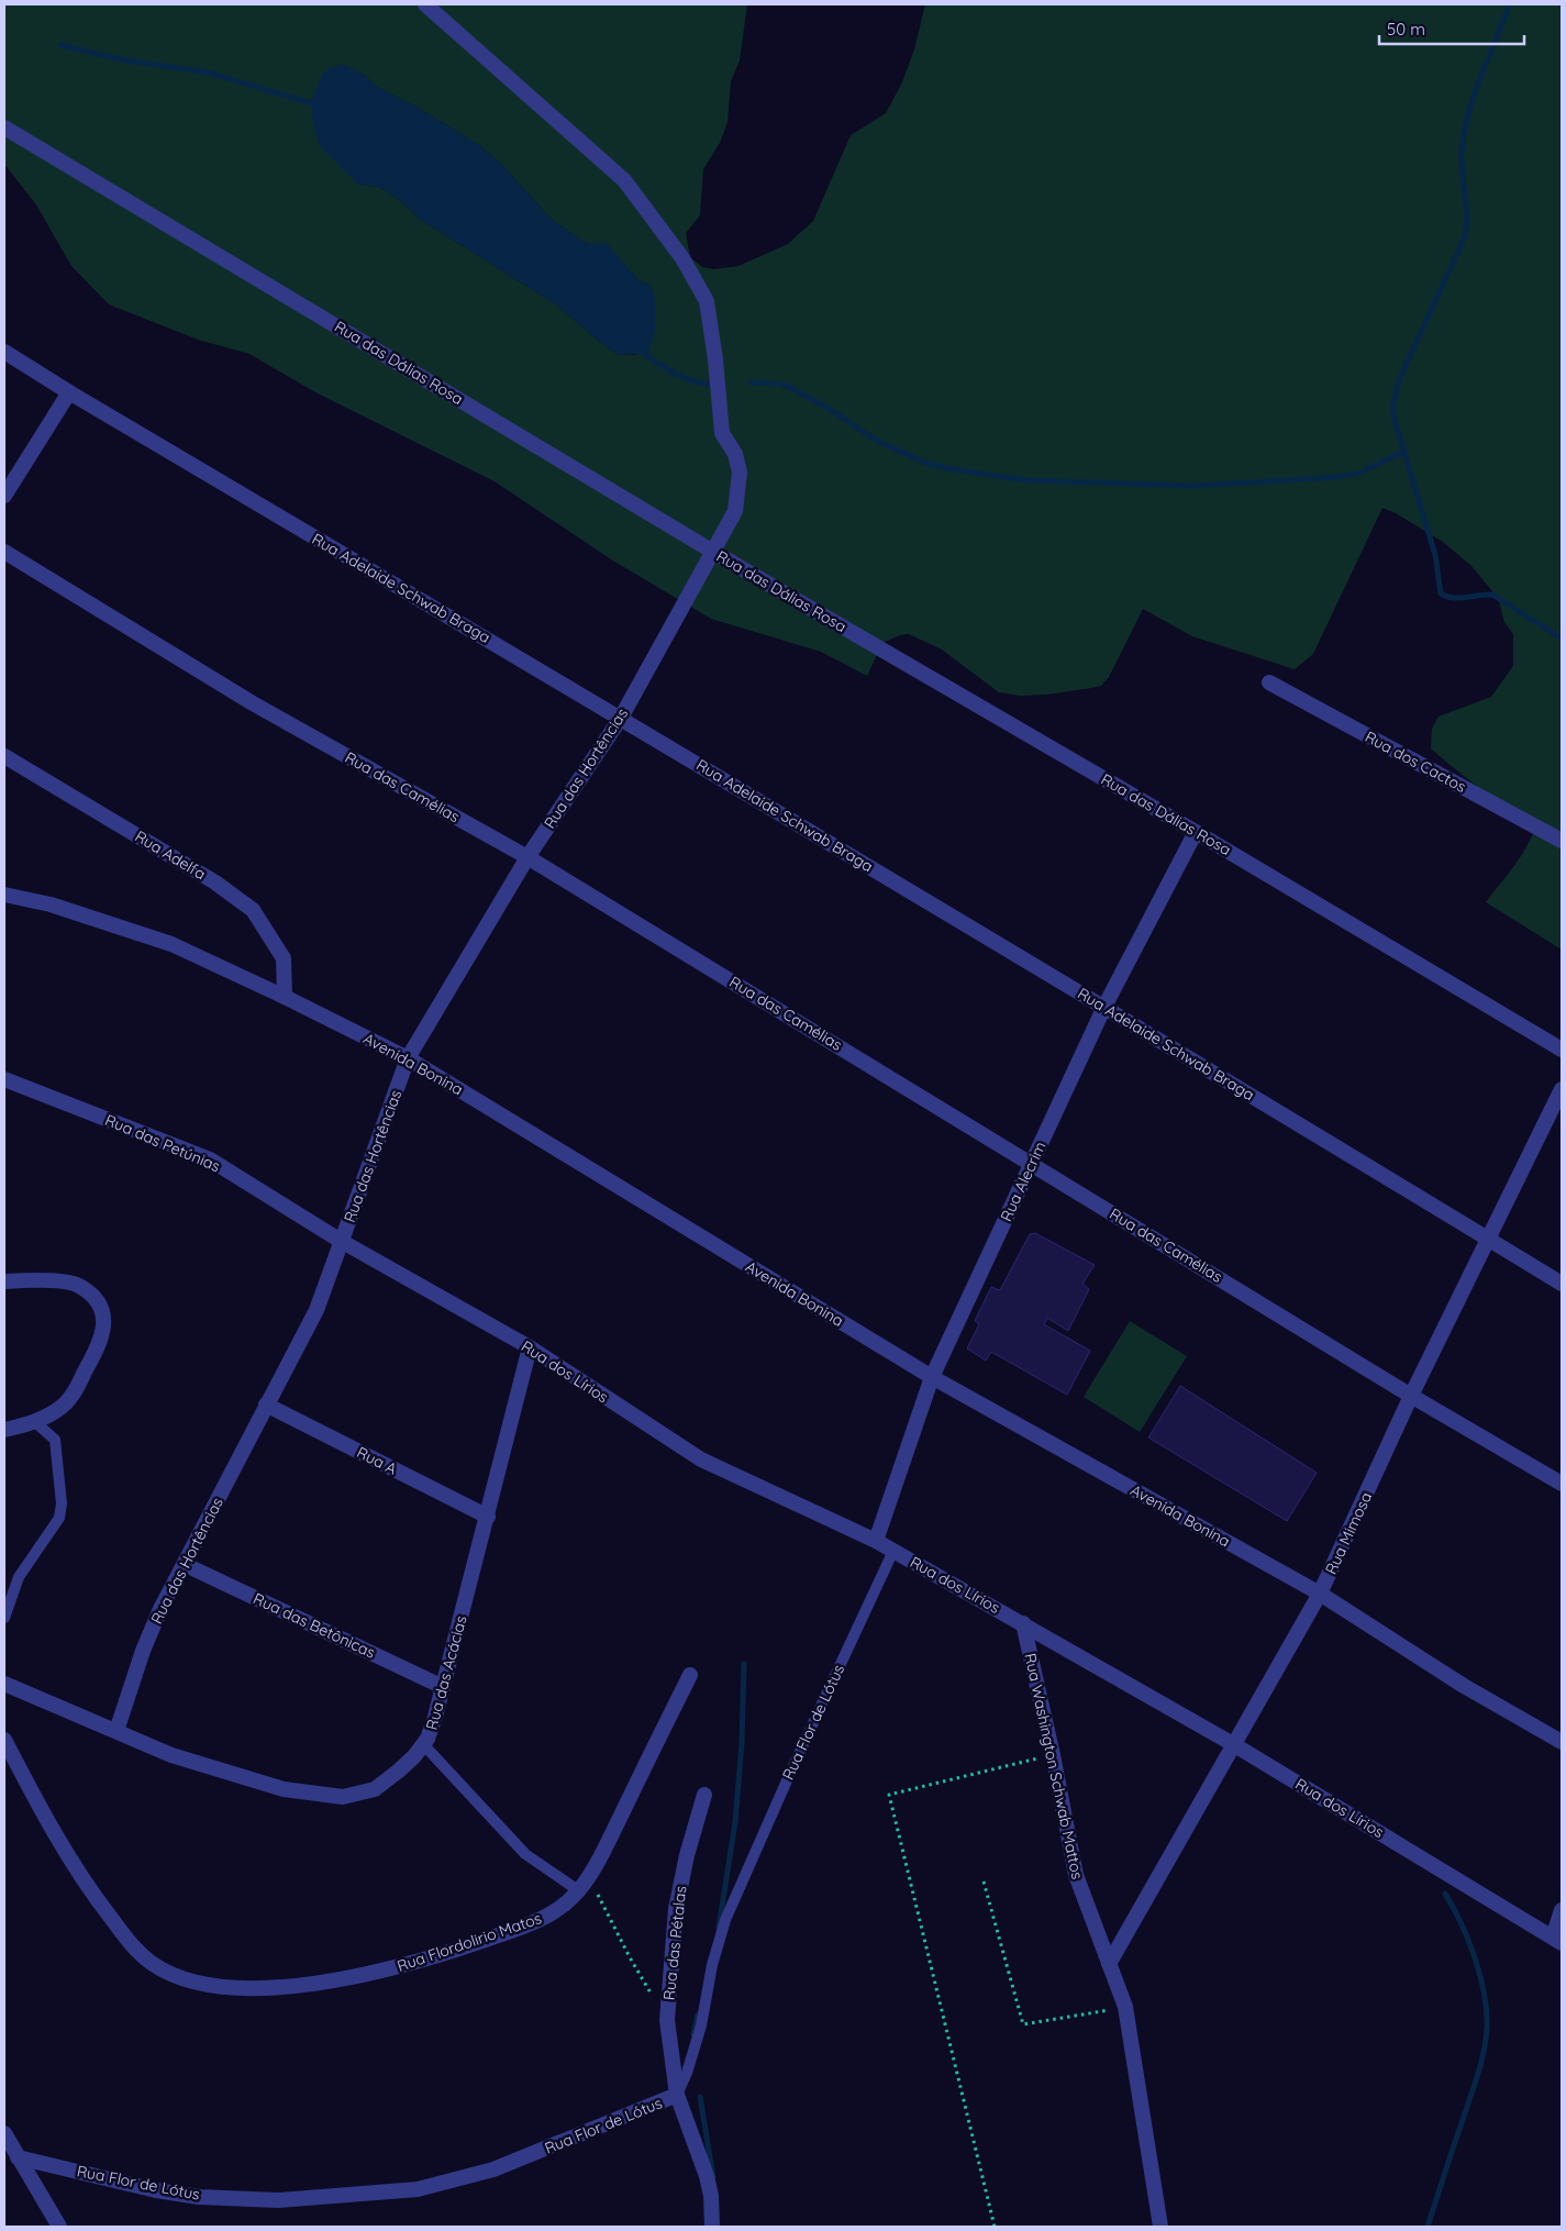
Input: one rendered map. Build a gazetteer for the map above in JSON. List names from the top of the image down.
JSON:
{
  "streets": {
    "street": [
      "Rua das Dálias Rosa",
      "Rua Adelaide Schwab Braga",
      "Rua dos Cactos",
      "Rua das Hortências",
      "Rua das Camélias",
      "Rua Adelfa",
      "Avenida Bonina",
      "Rua das Petúnias",
      "Rua Alecrim",
      "Rua dos Lírios",
      "Rua A",
      "Rua Mimosa",
      "Rua das Betônicas",
      "Rua das Acácias",
      "Rua Flor de Lótus",
      "Rua Washington Schwab Mattos",
      "Rua Flordolirio Matos",
      "Rua das Pétalas"
    ]
  },
  "crossings": [
    ["Rua das Dálias Rosa", "Rua das Hortências"],
    ["Rua das Dálias Rosa", "Rua Alecrim"],
    ["Rua Adelaide Schwab Braga", "Rua das Hortências"],
    ["Rua Adelaide Schwab Braga", "Rua Alecrim"],
    ["Rua Adelaide Schwab Braga", "Rua Mimosa"],
    ["Rua das Hortências", "Rua das Camélias"],
    ["Rua das Hortências", "Avenida Bonina"],
    ["Rua das Hortências", "Rua das Petúnias"],
    ["Rua das Hortências", "Rua dos Lírios"],
    ["Rua das Hortências", "Rua A"],
    ["Rua das Hortências", "Rua das Betônicas"],
    ["Rua das Hortências", "Rua das Acácias"],
    ["Rua das Camélias", "Rua Alecrim"],
    ["Rua das Camélias", "Rua Mimosa"],
    ["Rua Adelfa", "Avenida Bonina"],
    ["Avenida Bonina", "Rua Alecrim"],
    ["Avenida Bonina", "Rua Mimosa"],
    ["Rua das Petúnias", "Rua dos Lírios"],
    ["Rua Alecrim", "Rua dos Lírios"],
    ["Rua dos Lírios", "Rua Mimosa"],
    ["Rua dos Lírios", "Rua das Acácias"],
    ["Rua dos Lírios", "Rua Flor de Lótus"],
    ["Rua dos Lírios", "Rua Washington Schwab Mattos"],
    ["Rua A", "Rua das Acácias"],
    ["Rua Mimosa", "Rua Washington Schwab Mattos"],
    ["Rua das Betônicas", "Rua das Acácias"],
    ["Rua Flor de Lótus", "Rua das Pétalas"]
  ],
  "scale_bar": "50 m"
}
